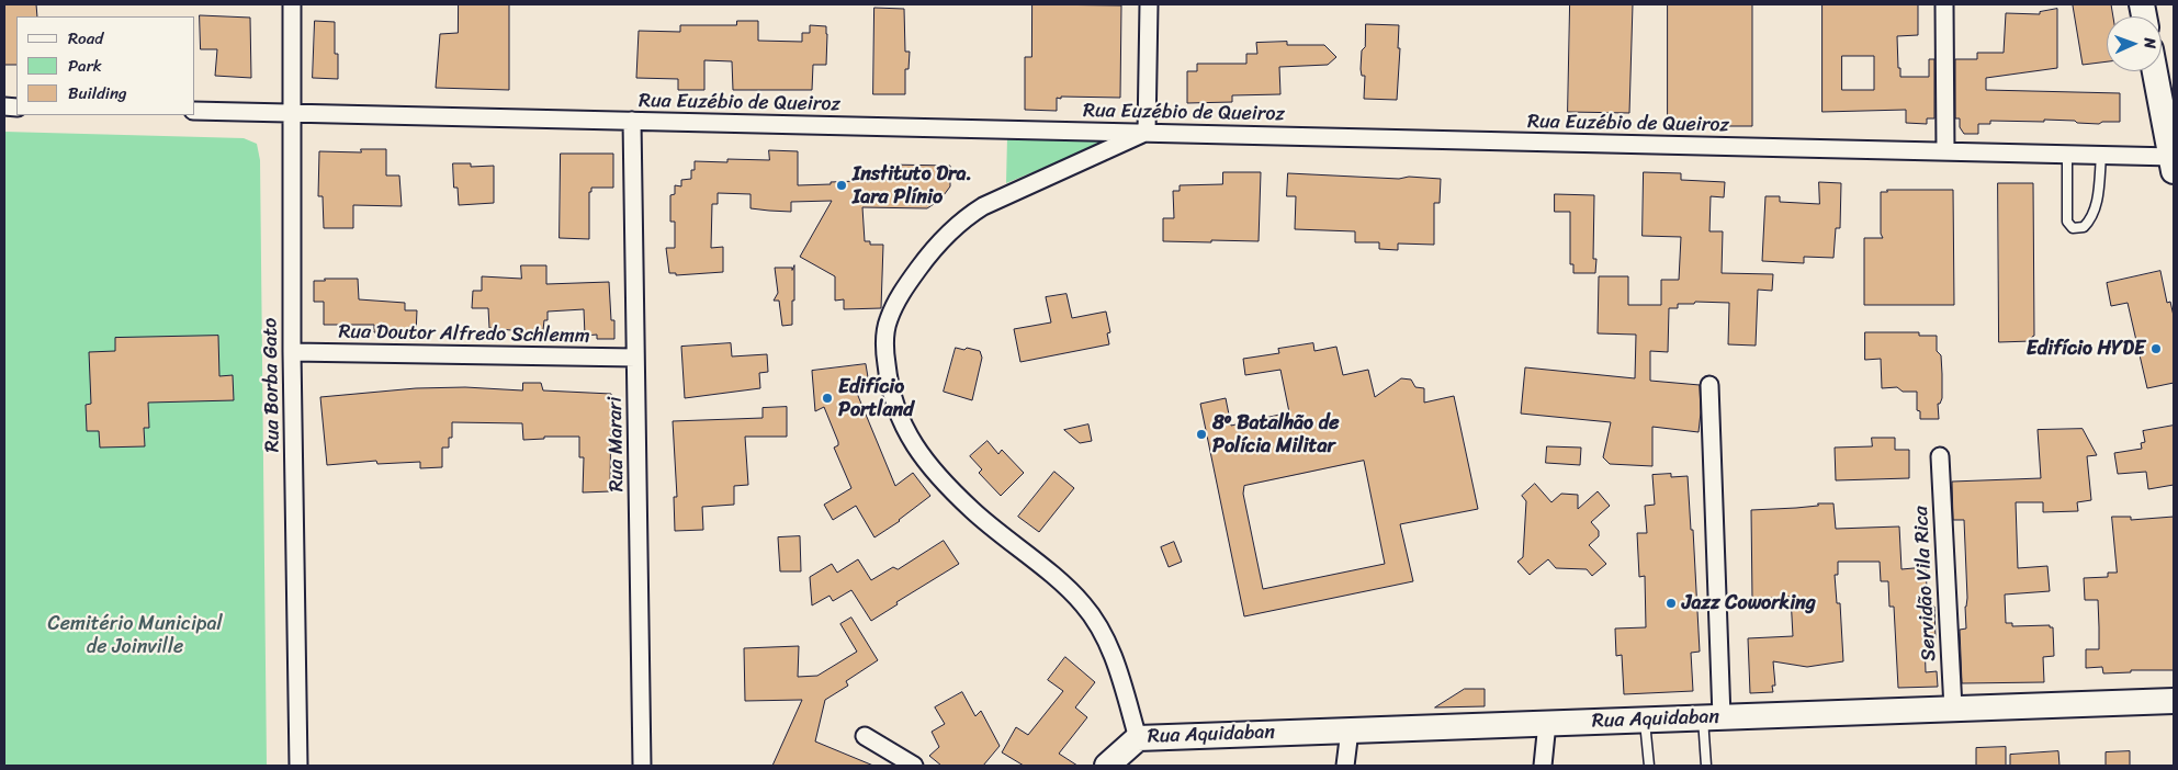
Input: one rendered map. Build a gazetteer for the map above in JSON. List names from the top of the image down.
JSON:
{
  "streets": {
    "street": [
      "Rua Euzébio de Queiroz",
      "Rua Doutor Alfredo Schlemm",
      "Rua Borba Gato",
      "Rua Marari",
      "Servidão Vila Rica",
      "Rua Aquidaban"
    ]
  },
  "crossings": [
    ["Rua Euzébio de Queiroz", "Rua Borba Gato"],
    ["Rua Euzébio de Queiroz", "Rua Marari"],
    ["Rua Doutor Alfredo Schlemm", "Rua Borba Gato"],
    ["Rua Doutor Alfredo Schlemm", "Rua Marari"],
    ["Servidão Vila Rica", "Rua Aquidaban"]
  ],
  "parks": ["Cemitério Municipal de Joinville"],
  "places": [
    "Instituto Dra. Iara Plínio",
    "Edifício HYDE",
    "Edifício Portland",
    "8º Batalhão de Polícia Militar",
    "Jazz Coworking"
  ],
  "legend": ["Road", "Park", "Building"],
  "north": "right"
}
